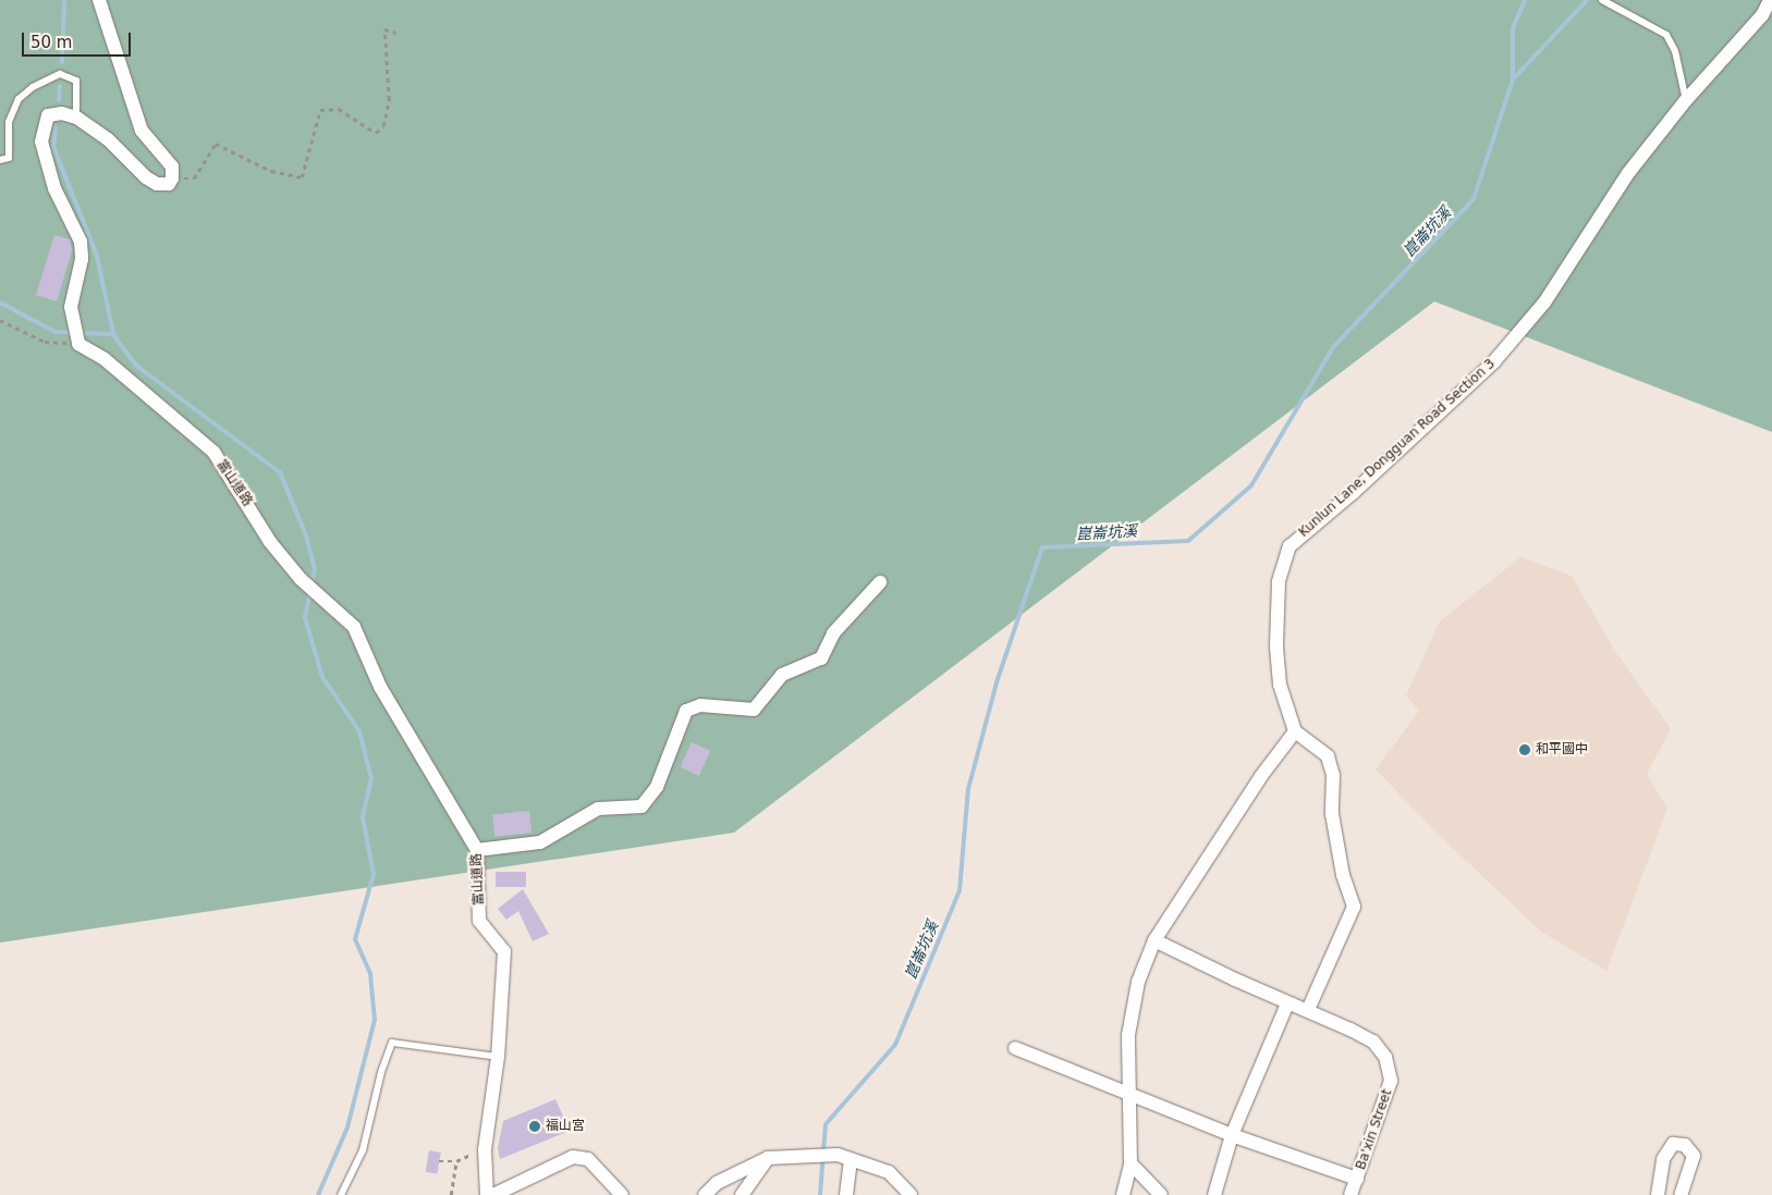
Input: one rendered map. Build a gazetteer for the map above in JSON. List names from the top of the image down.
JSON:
{
  "streets": {
    "street": ["Kunlun Lane, Dongguan Road Section 3", "富山道路", "Ba'xin Street"]
  },
  "water": ["崑崙坑溪"],
  "places": ["和平國中", "福山宮"],
  "scale_bar": "50 m"
}
